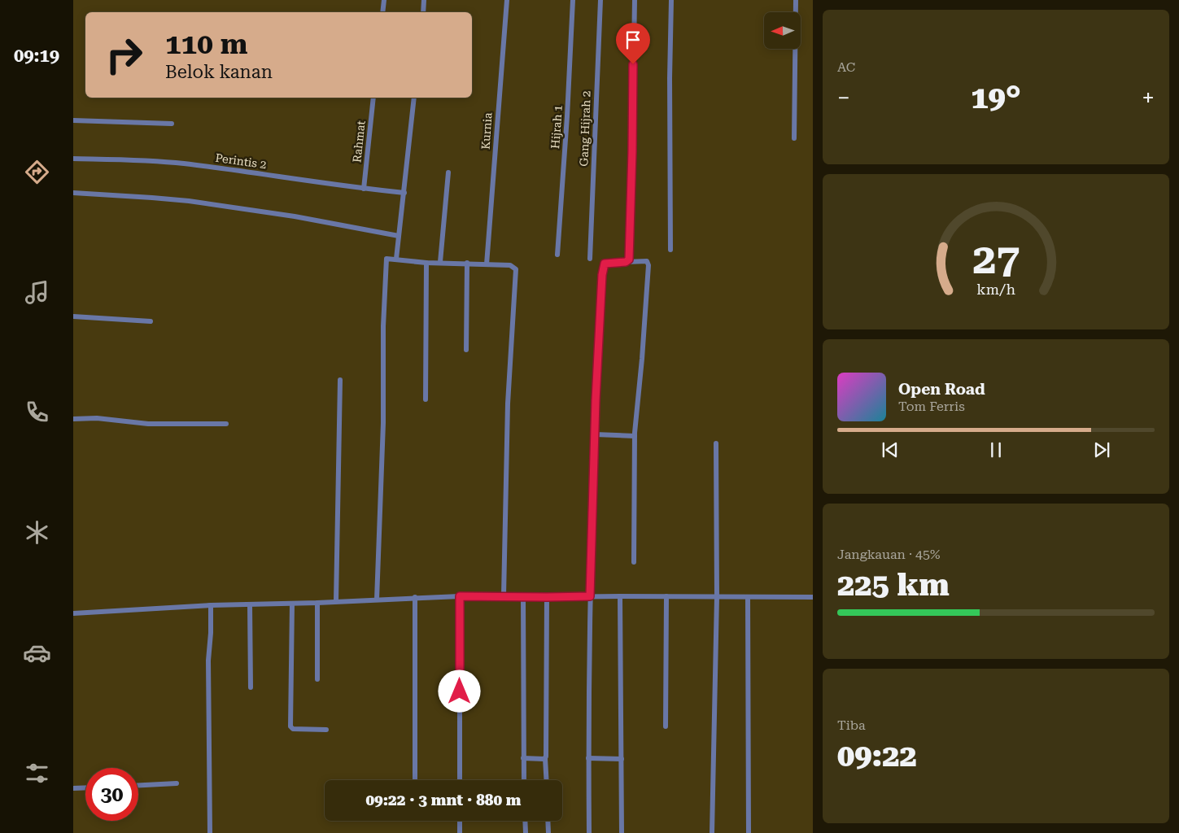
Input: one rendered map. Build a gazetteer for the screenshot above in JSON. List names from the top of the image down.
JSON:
{
  "streets": {
    "street": [
      "Hijrah 1",
      "Gang Hijrah 2",
      "Kurnia",
      "Rahmat",
      "Perintis 2"
    ]
  },
  "crossings": [
    ["Rahmat", "Perintis 2"]
  ],
  "north": "left",
  "page": {
    "tabs": "09:19",
    "tile": [
      "AC",
      ["Jangkauan · 45%", "225 km"],
      ["Tiba", "09:22"]
    ],
    "turn": ["110 m", "Belok kanan"],
    "heat": ["−", "19°", "+"],
    "song": ["Open Road", "Tom Ferris"],
    "limit": "30",
    "trip": "09:22 · 3 mnt · 880 m",
    "gauge": ["27", "km/h"]
  }
}
